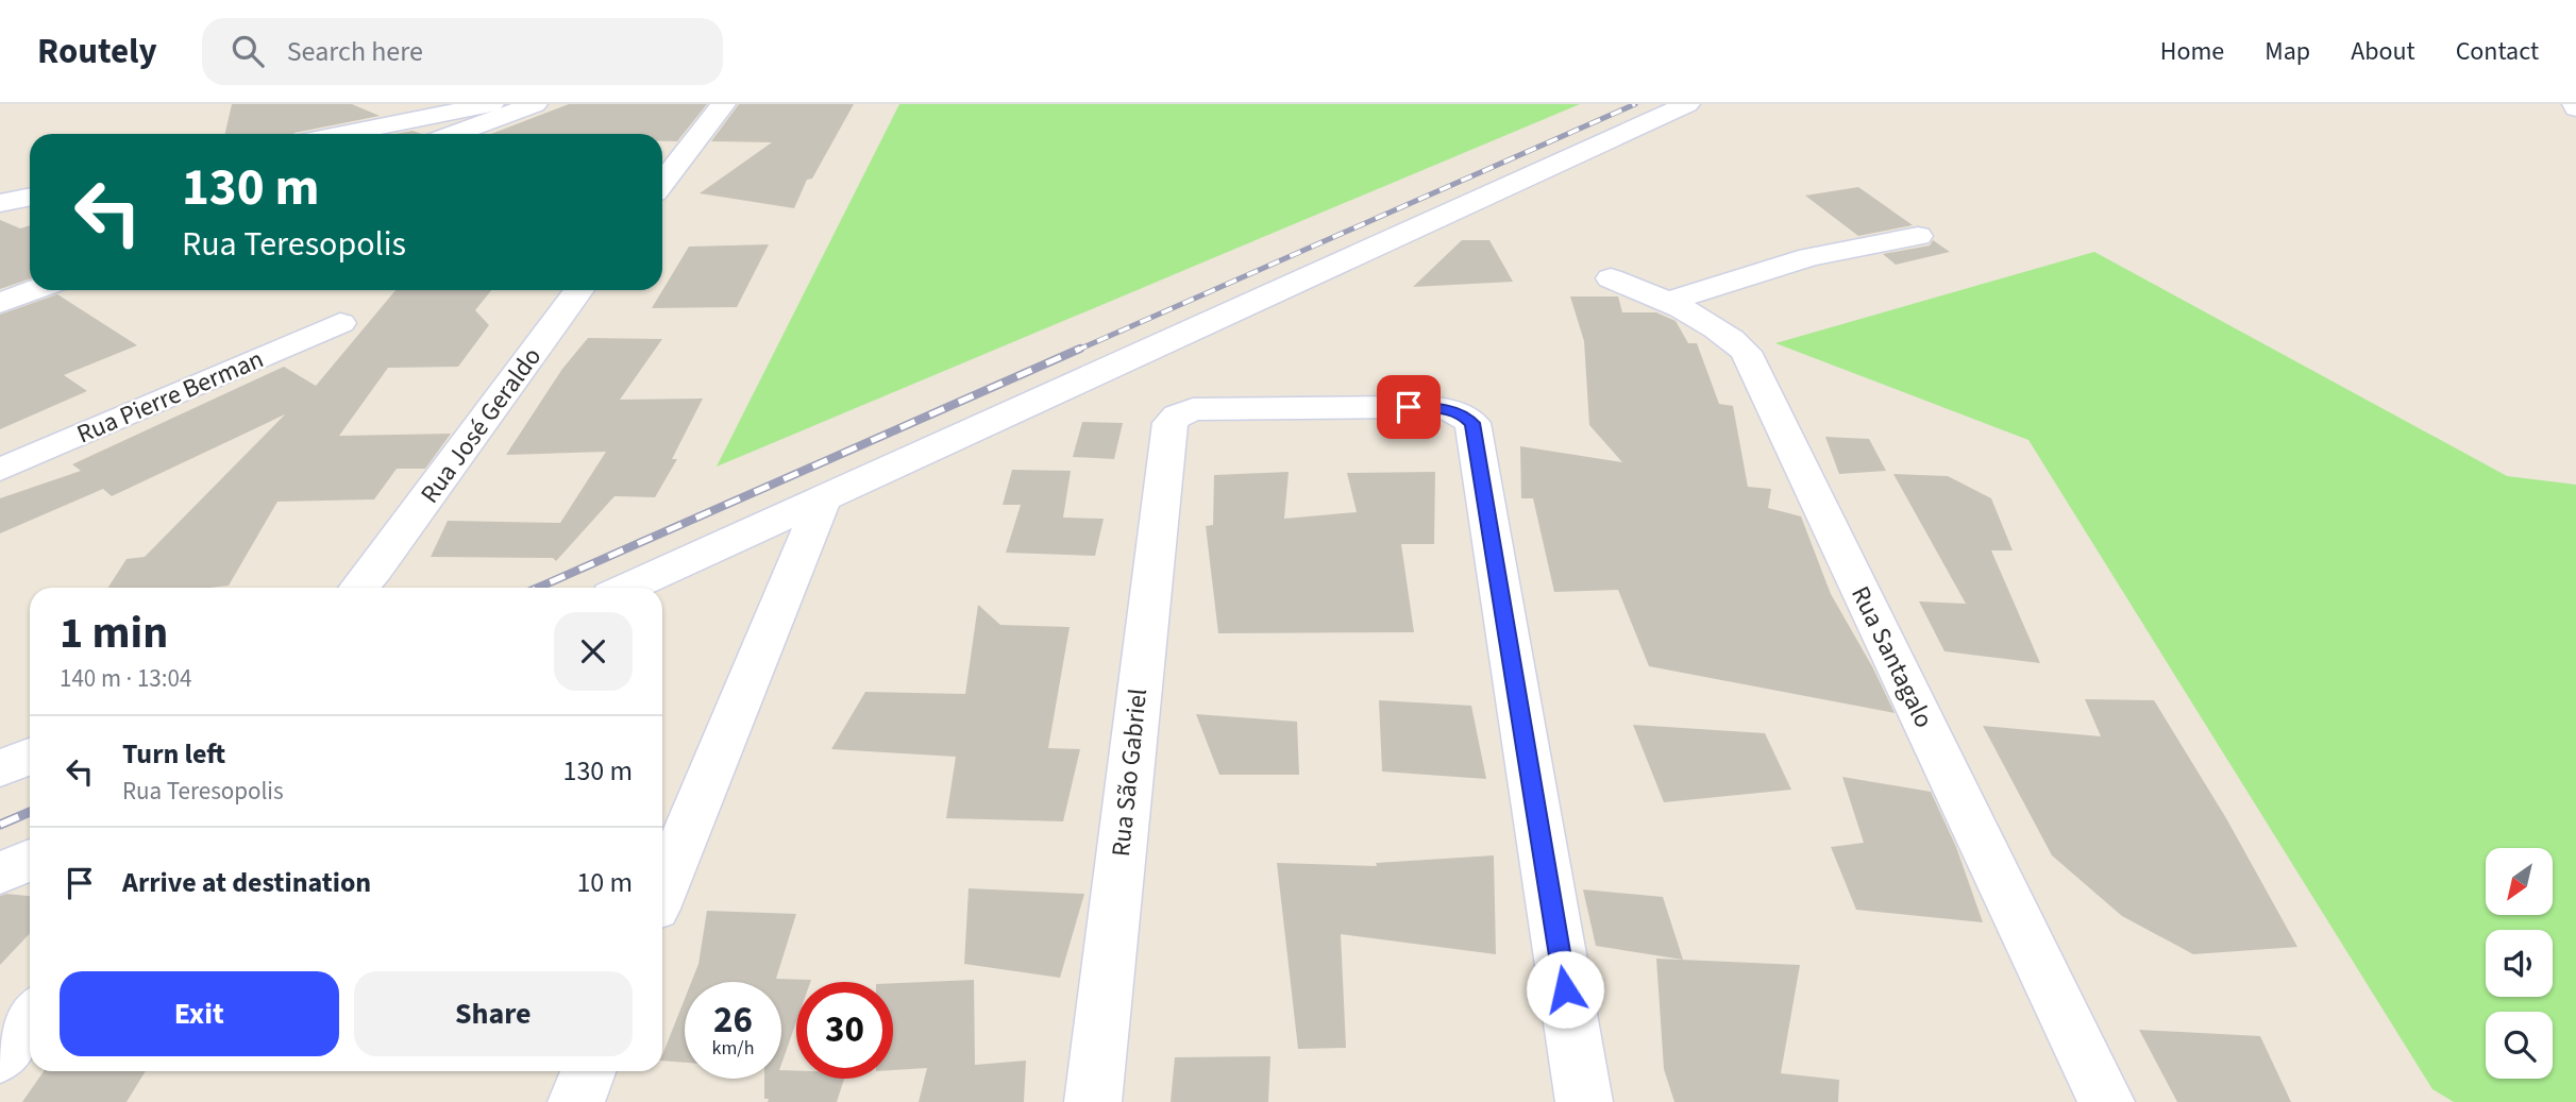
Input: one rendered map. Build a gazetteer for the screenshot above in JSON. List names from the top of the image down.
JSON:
{
  "streets": {
    "street": [
      "Rua Pierre Berman",
      "Rua José Geraldo",
      "Rua Santagalo",
      "Rua São Gabriel"
    ]
  },
  "north": "bottom left",
  "page": {
    "header": "Routely",
    "search": "Search here",
    "nav": [
      "Home",
      "Map",
      "About",
      "Contact"
    ],
    "turn": ["130 m", "Rua Teresopolis"],
    "heading": ["1 min", "140 m · 13:04"],
    "list": [
      {
        "name": "Turn left",
        "note": "Rua Teresopolis",
        "value": "130 m"
      },
      {
        "name": "Arrive at destination",
        "value": "10 m"
      }
    ],
    "buttons": ["Exit", "Share"],
    "speed": "26 km/h",
    "limit": "30"
  }
}
